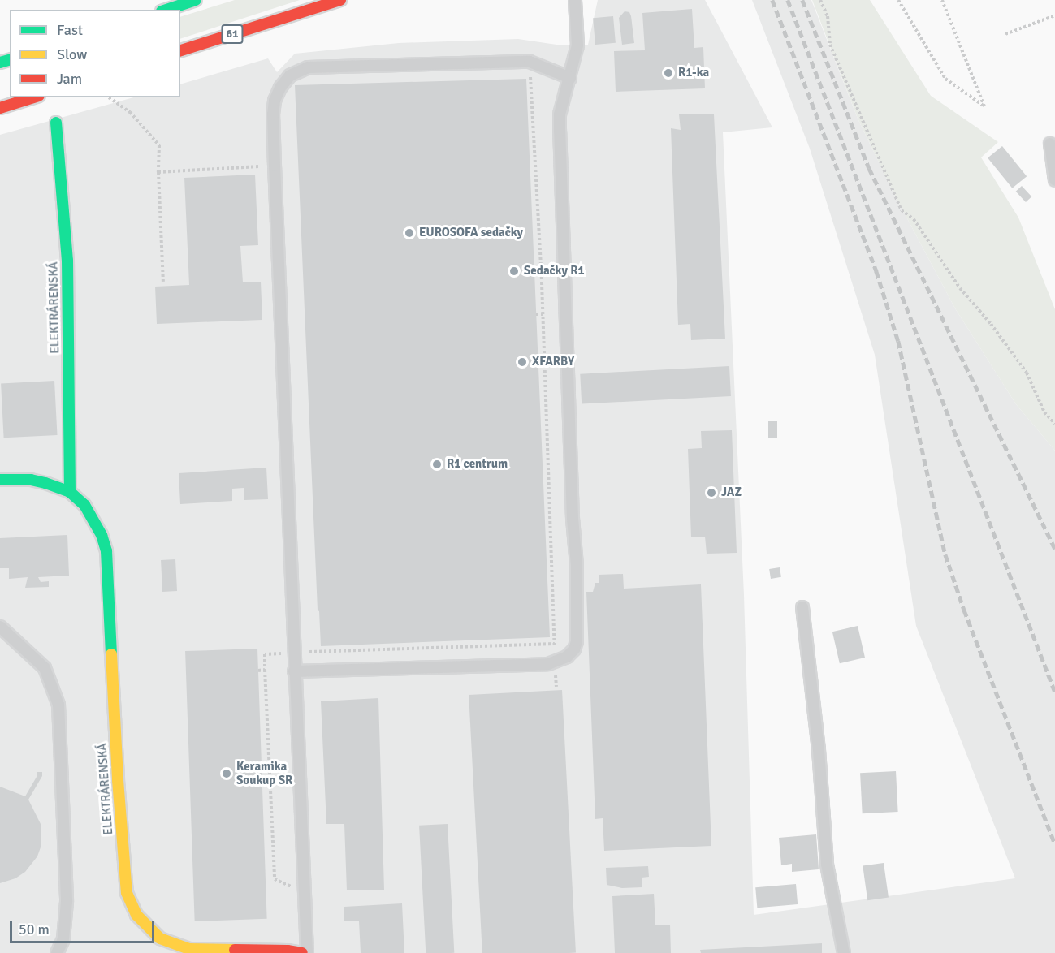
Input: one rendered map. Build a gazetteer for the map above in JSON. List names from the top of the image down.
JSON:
{
  "streets": {
    "street": ["61", "ELEKTRÁRENSKÁ"]
  },
  "places": [
    "R1-ka",
    "EUROSOFA sedačky",
    "Sedačky R1",
    "XFARBY",
    "R1 centrum",
    "JAZ",
    "Keramika Soukup SR"
  ],
  "legend": ["Fast", "Slow", "Jam"],
  "scale_bar": "50 m"
}
